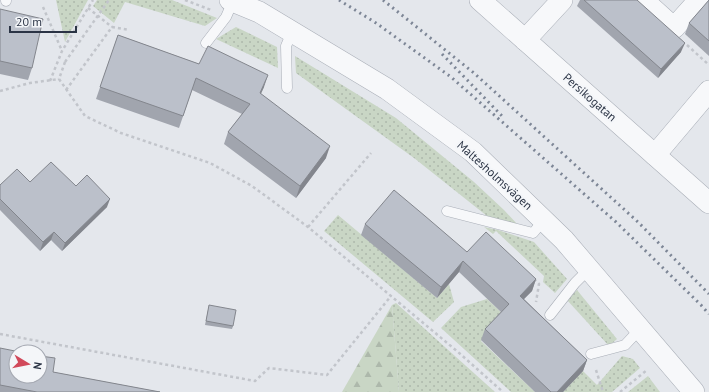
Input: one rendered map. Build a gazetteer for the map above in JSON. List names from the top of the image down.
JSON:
{
  "streets": {
    "street": ["Persikogatan", "Maltesholmsvägen"]
  },
  "scale_bar": "20 m",
  "north": "right"
}
